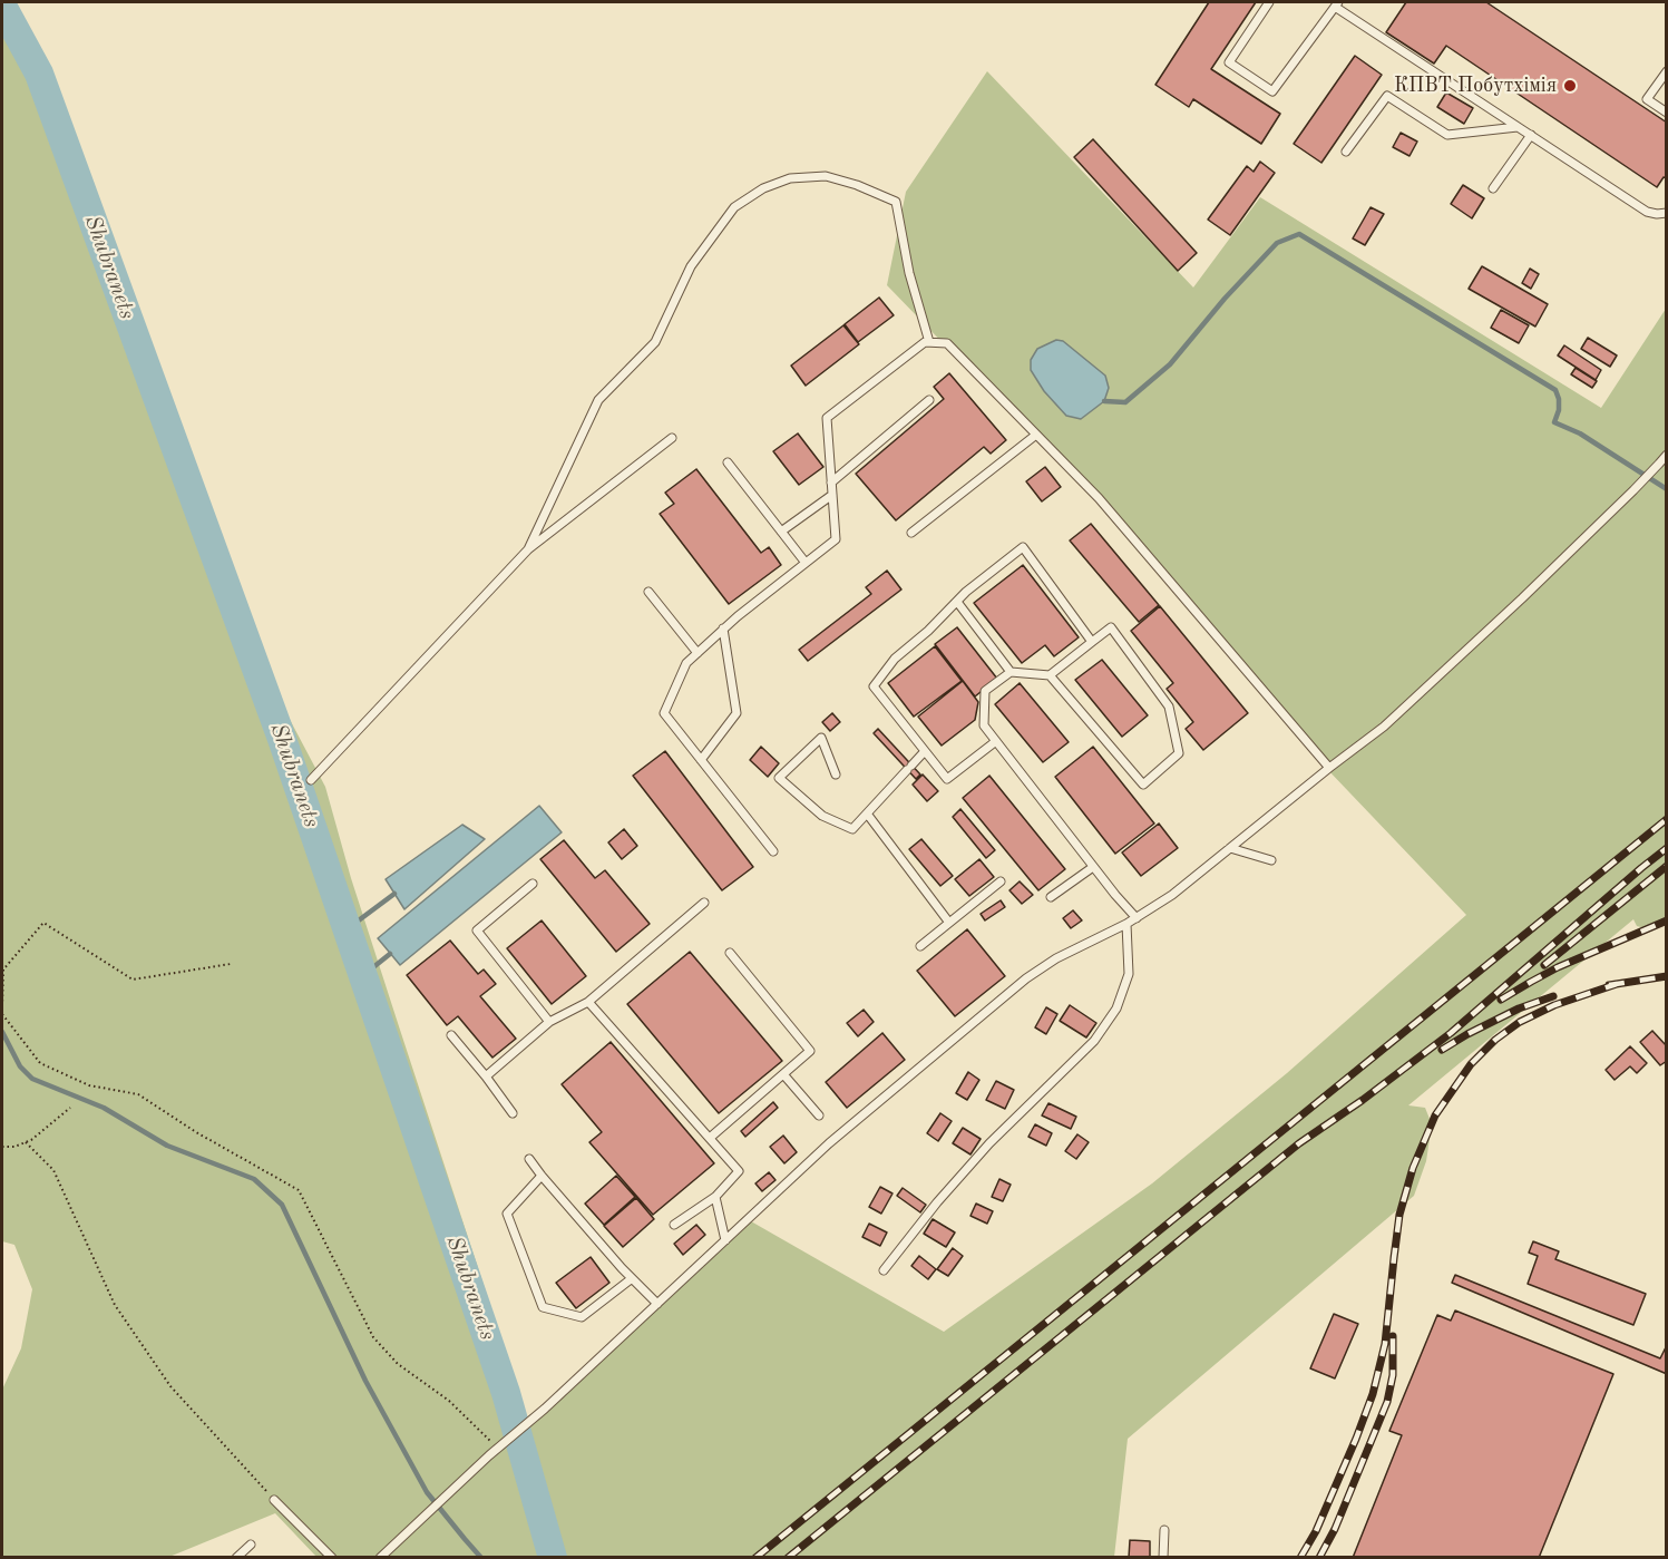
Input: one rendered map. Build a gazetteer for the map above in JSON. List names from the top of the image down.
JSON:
{
  "water": ["Shubranets"],
  "places": ["КПВТ Побутхімія"]
}
